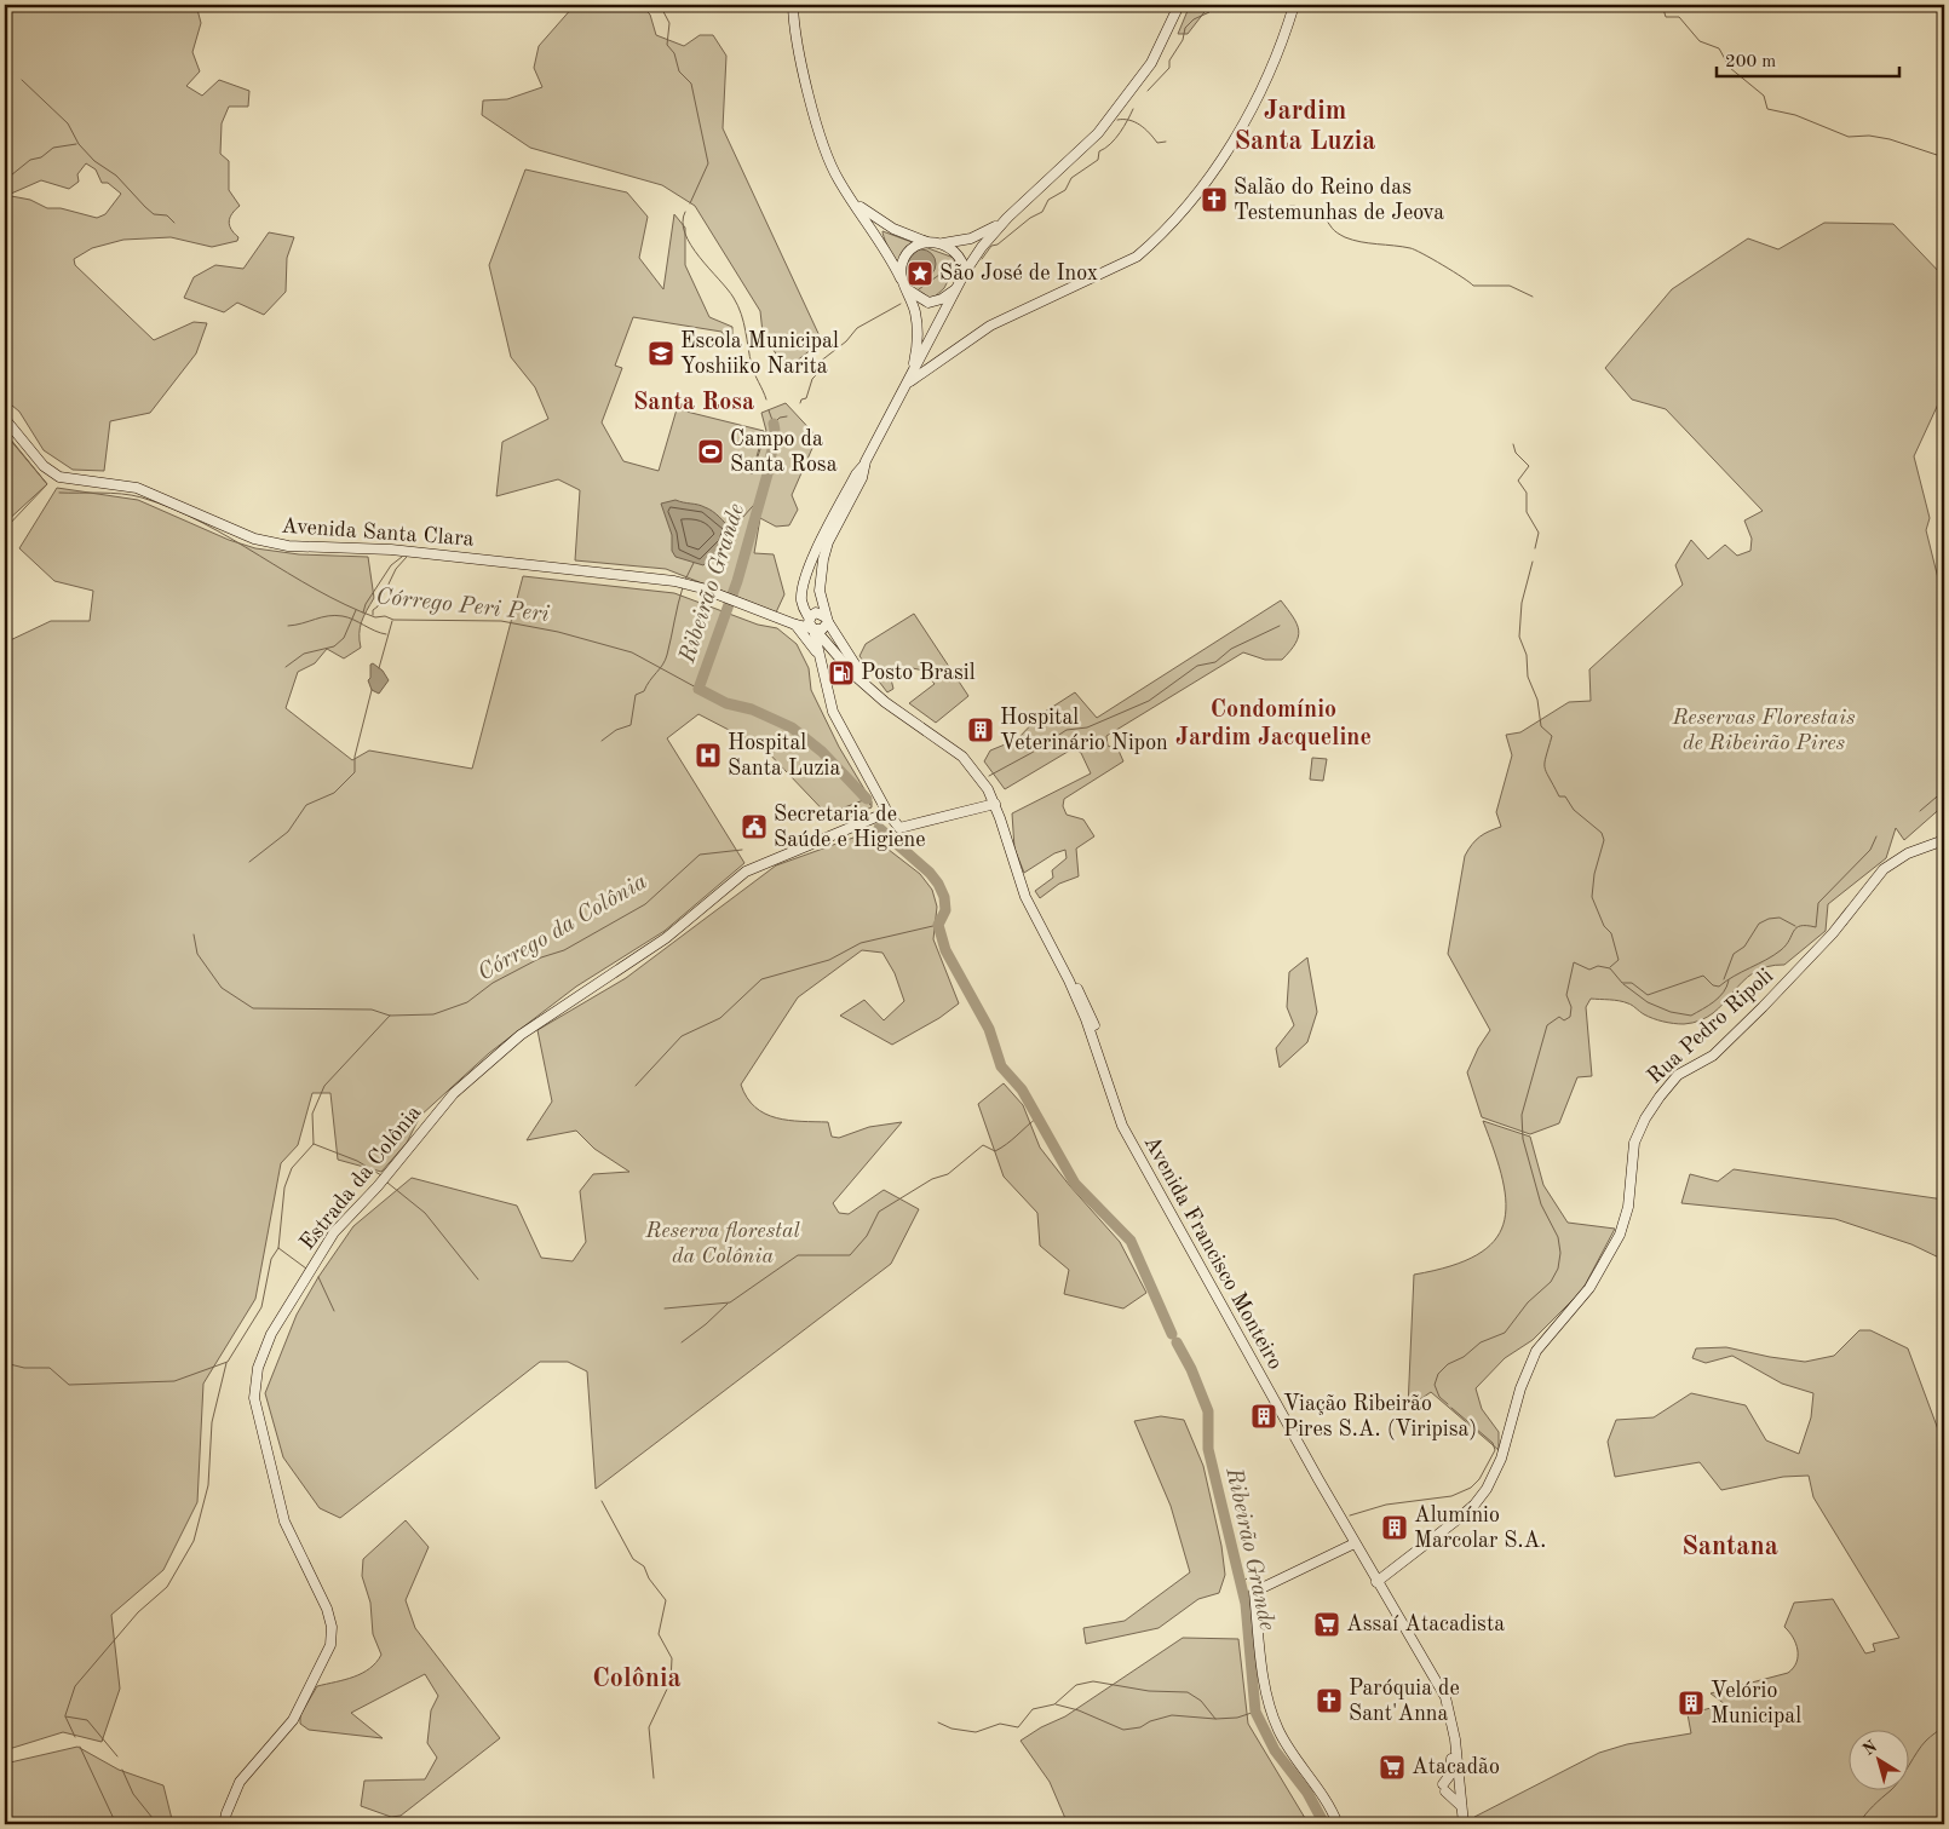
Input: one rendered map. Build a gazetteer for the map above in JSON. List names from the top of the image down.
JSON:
{
  "streets": {
    "street": [
      "Avenida Santa Clara",
      "Rua Pedro Ripoli",
      "Estrada da Colônia",
      "Avenida Francisco Monteiro"
    ]
  },
  "crossings": [
    ["Avenida Santa Clara", "Avenida Francisco Monteiro"],
    ["Rua Pedro Ripoli", "Avenida Francisco Monteiro"]
  ],
  "districts": [
    "Jardim Santa Luzia",
    "Santa Rosa",
    "Condomínio Jardim Jacqueline",
    "Santana",
    "Colônia"
  ],
  "water": ["Ribeirão Grande", "Córrego Peri Peri", "Córrego da Colônia"],
  "parks": ["Reservas Florestais de Ribeirão Pires", "Reserva florestal da Colônia"],
  "places": {
    "church": ["Salão do Reino das Testemunhas de Jeova", "Paróquia de Sant'Anna"],
    "place": ["São José de Inox"],
    "school or university": ["Escola Municipal Yoshiiko Narita"],
    "sports": ["Campo da Santa Rosa"],
    "fuel station": ["Posto Brasil"],
    "building": [
      "Hospital Veterinário Nipon",
      "Viação Ribeirão Pires S.A. (Viripisa)",
      "Alumínio Marcolar S.A.",
      "Velório Municipal"
    ],
    "hospital": ["Hospital Santa Luzia"],
    "public building": ["Secretaria de Saúde e Higiene"],
    "supermarket": ["Assaí Atacadista", "Atacadão"]
  },
  "scale_bar": "200 m",
  "north": "top left"
}
